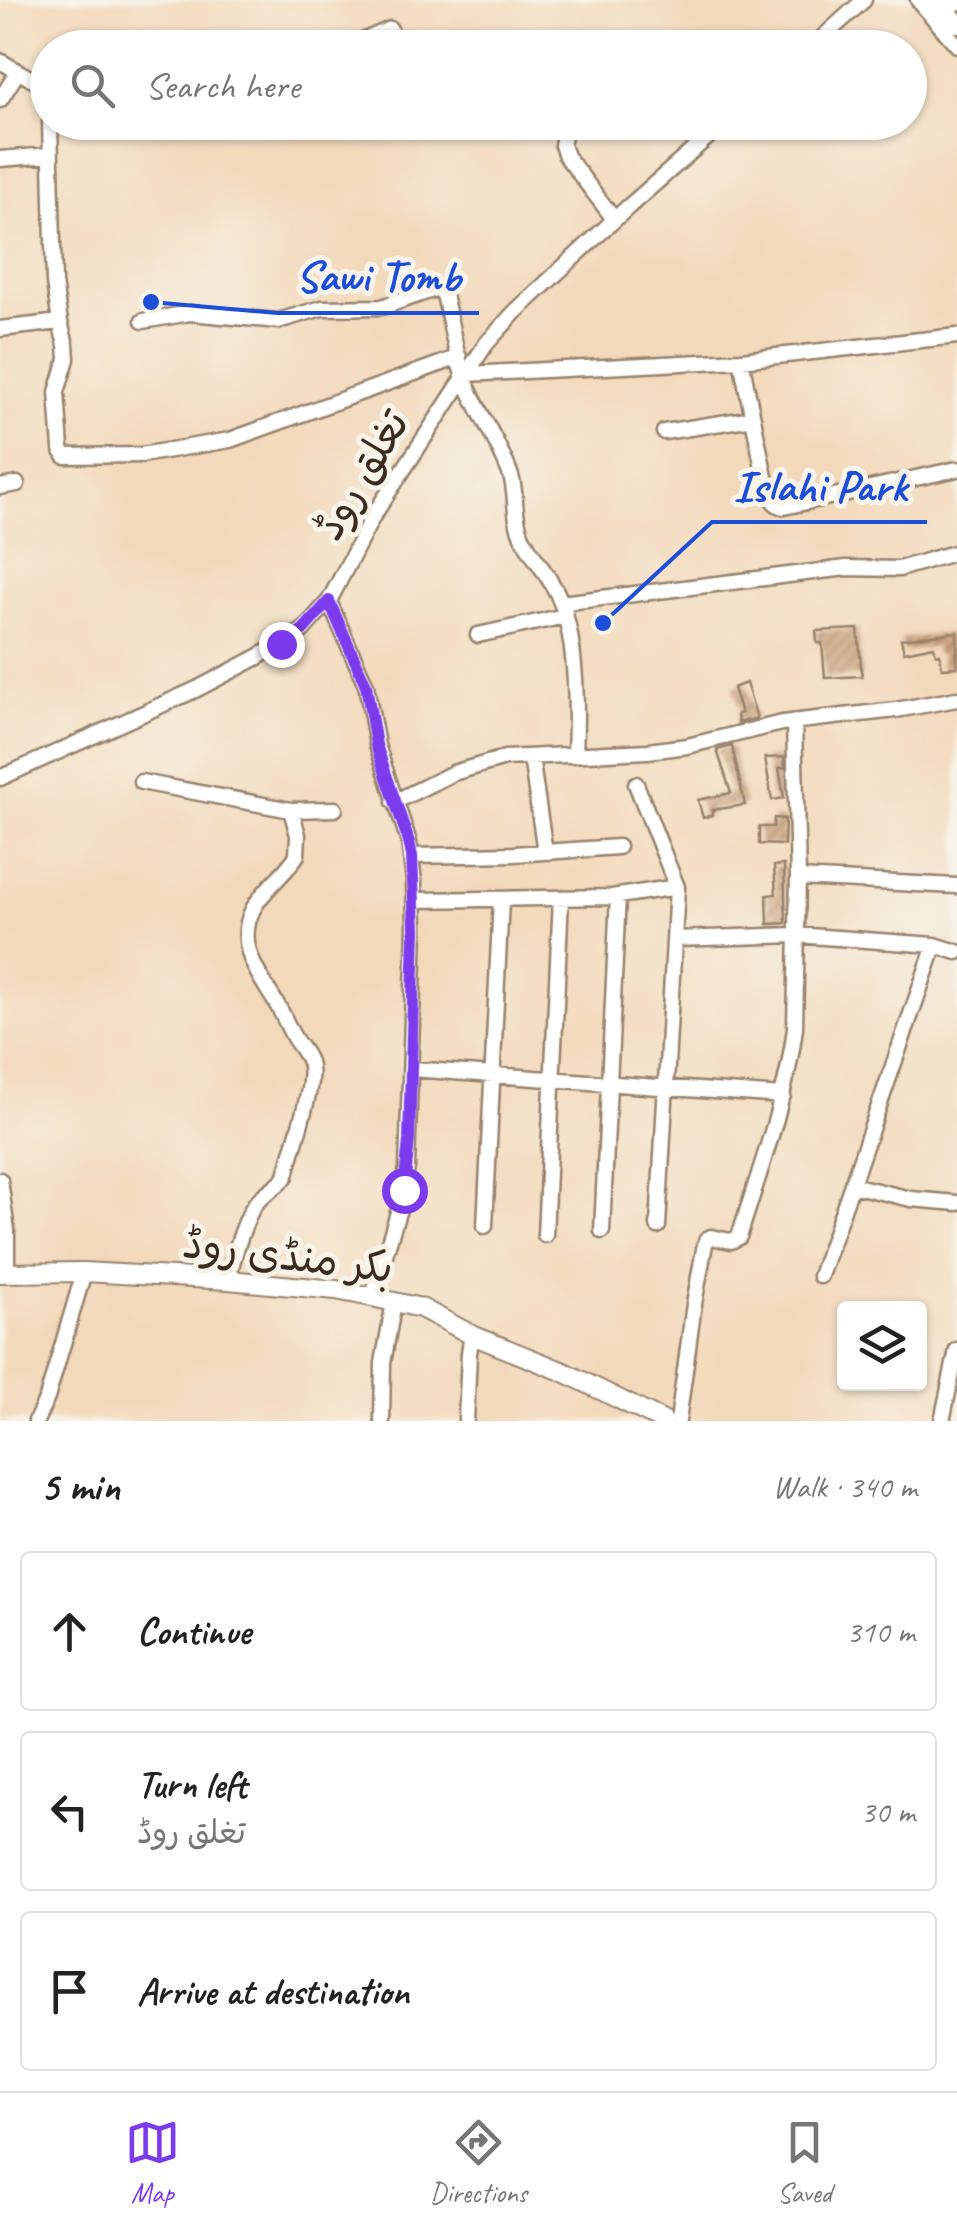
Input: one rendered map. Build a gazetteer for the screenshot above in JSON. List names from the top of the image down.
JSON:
{
  "streets": {
    "main road": ["بکر منڈی روڈ"],
    "street": ["تغلق روڈ"]
  },
  "places": ["Sawi Tomb", "Islahi Park"],
  "page": {
    "search": "Search here",
    "heading": ["5 min", "Walk · 340 m"],
    "list": [
      ["Continue", "310 m"],
      ["Turn left", "تغلق روڈ", "30 m"],
      "Arrive at destination"
    ],
    "nav": ["Map", "Directions", "Saved"]
  }
}
